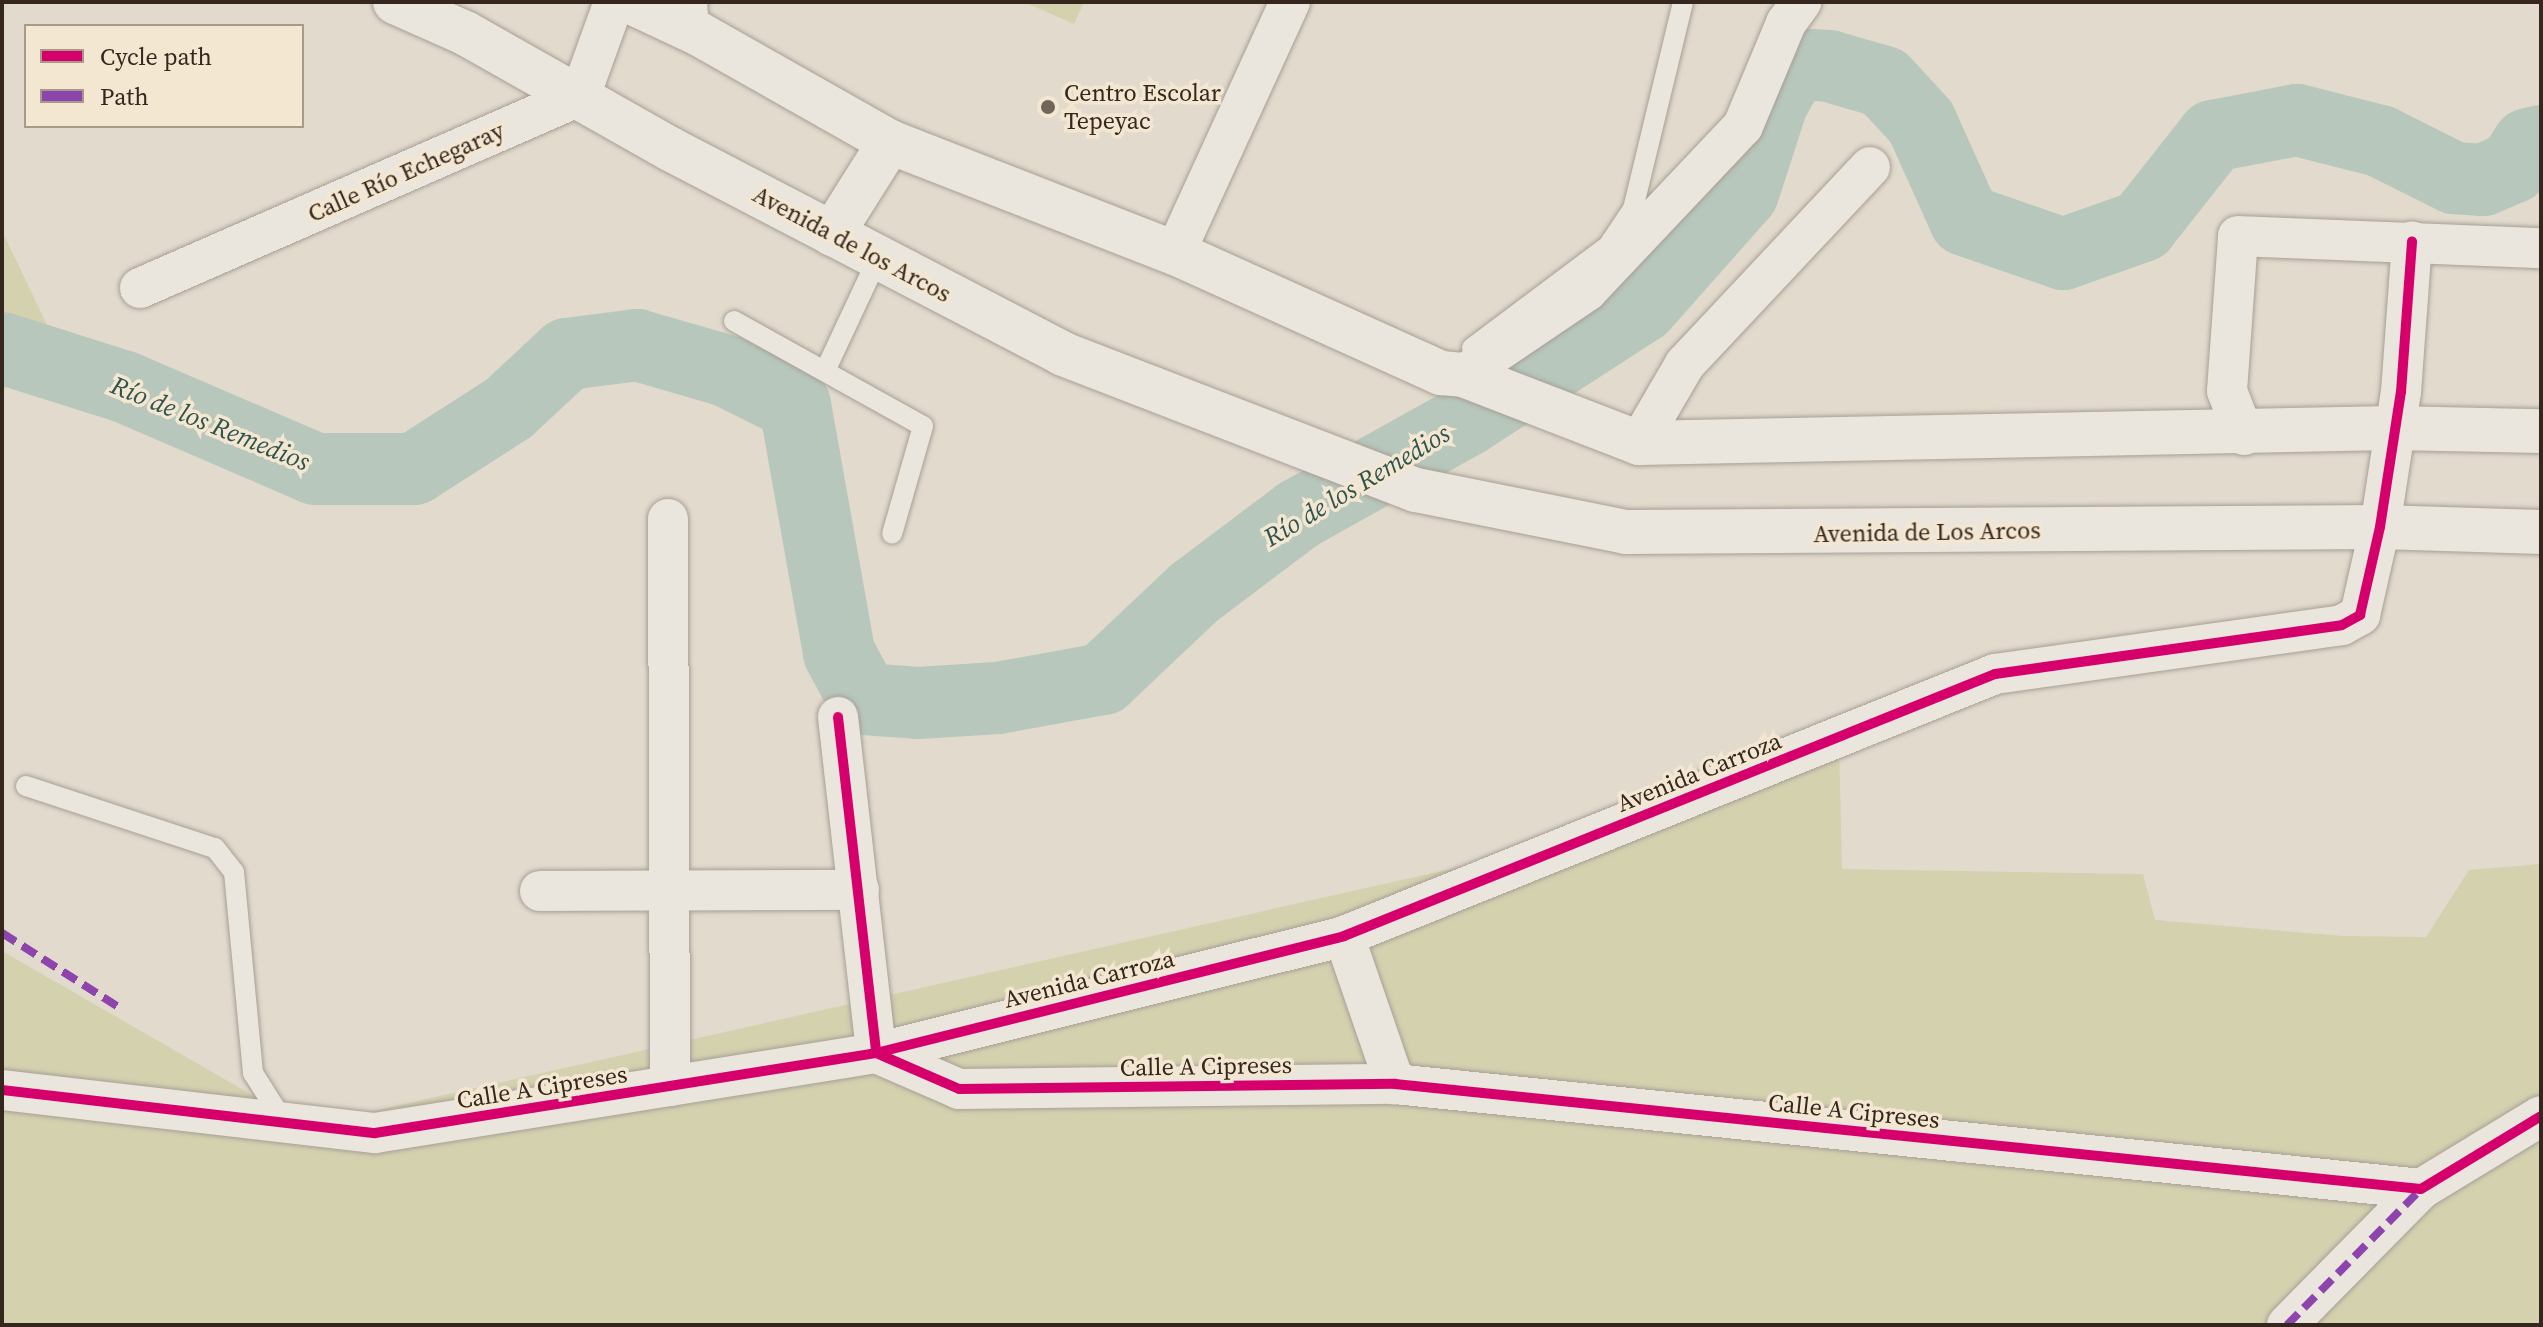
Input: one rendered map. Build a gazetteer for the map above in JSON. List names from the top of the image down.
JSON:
{
  "streets": {
    "main road": ["Avenida de los Arcos", "Avenida de Los Arcos"],
    "street": ["Calle Río Echegaray", "Avenida Carroza", "Calle A Cipreses"]
  },
  "crossings": [
    ["Calle Río Echegaray", "Avenida de los Arcos"],
    ["Avenida de los Arcos", "Avenida de Los Arcos"],
    ["Avenida de Los Arcos", "Avenida Carroza"],
    ["Avenida Carroza", "Calle A Cipreses"]
  ],
  "water": ["Río de los Remedios"],
  "places": ["Centro Escolar Tepeyac"],
  "legend": ["Cycle path", "Path"]
}
